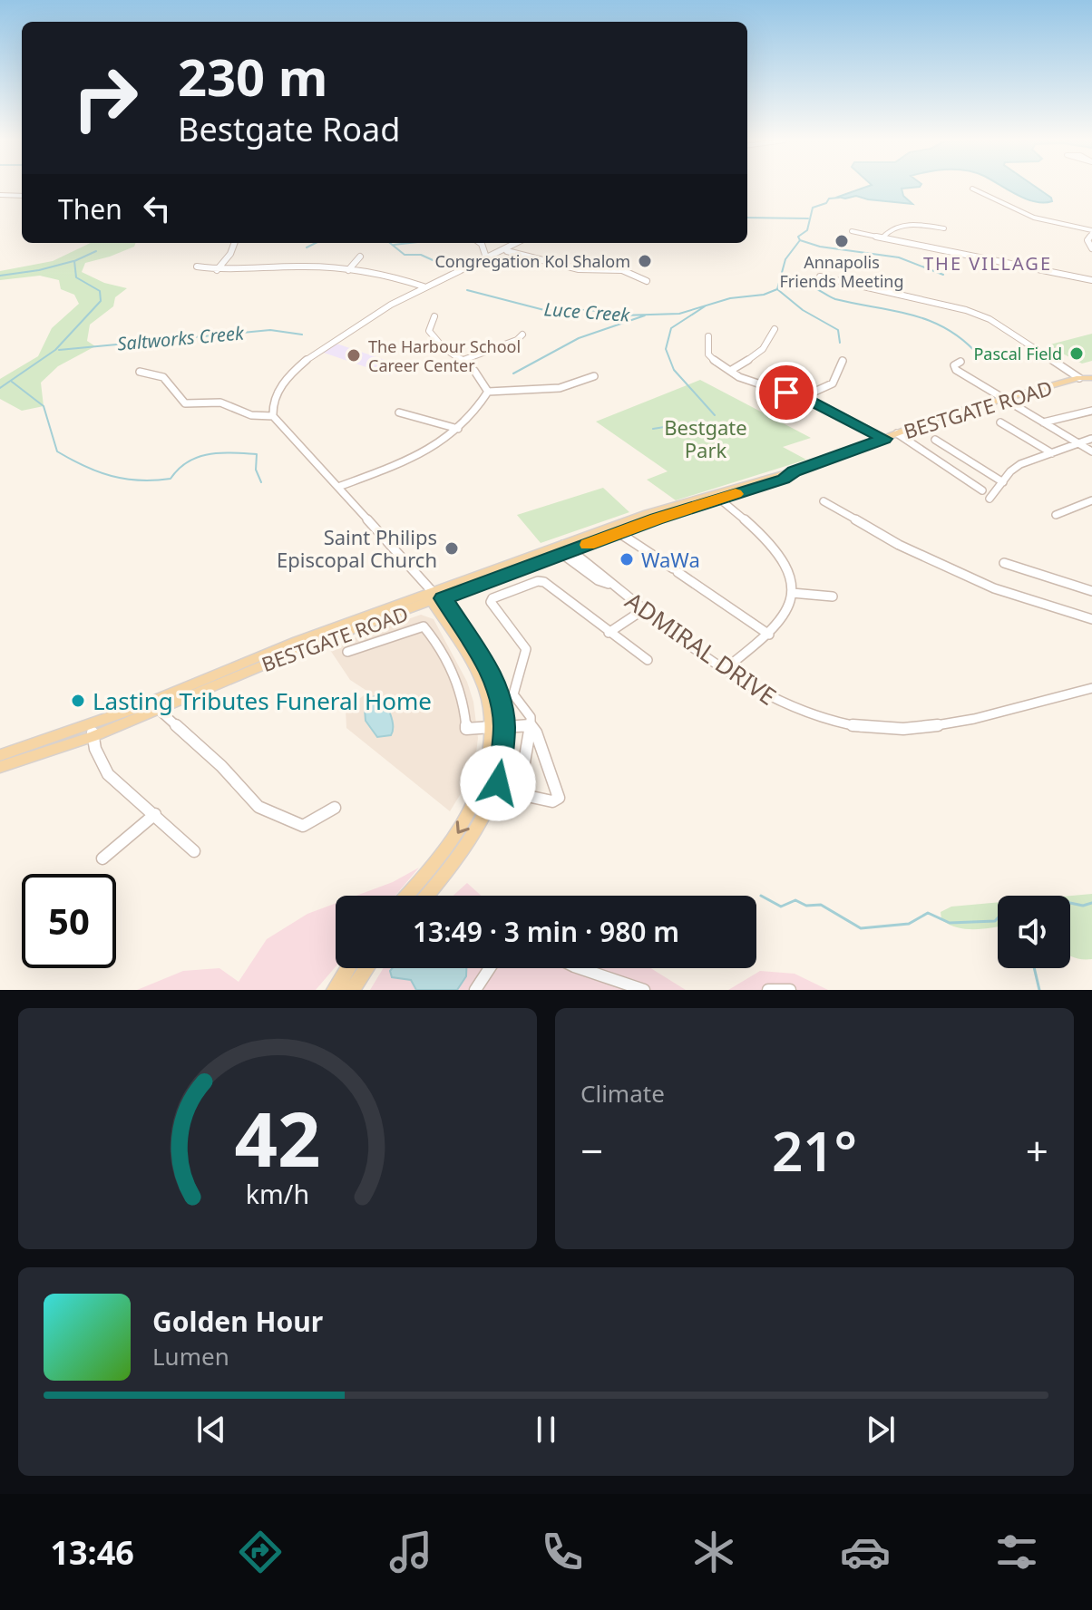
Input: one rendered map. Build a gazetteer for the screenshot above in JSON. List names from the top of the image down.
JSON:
{
  "streets": {
    "main road": ["BESTGATE ROAD"],
    "street": ["ADMIRAL DRIVE"]
  },
  "crossings": [
    ["BESTGATE ROAD", "ADMIRAL DRIVE"]
  ],
  "districts": ["THE VILLAGE"],
  "water": ["Luce Creek", "Saltworks Creek"],
  "parks": ["Bestgate Park"],
  "places": [
    "Annapolis Friends Meeting",
    "Congregation Kol Shalom",
    "Pascal Field",
    "The Harbour School Career Center",
    "Saint Philips Episcopal Church",
    "WaWa",
    "Lasting Tributes Funeral Home"
  ],
  "page": {
    "turn": ["230 m", "Bestgate Road"],
    "then": "Then",
    "limit": "50",
    "trip": "13:49 · 3 min · 980 m",
    "tile": "Climate",
    "heat": ["−", "21°", "+"],
    "song": ["Golden Hour", "Lumen"],
    "tabs": "13:46",
    "gauge": ["42", "km/h"]
  }
}
